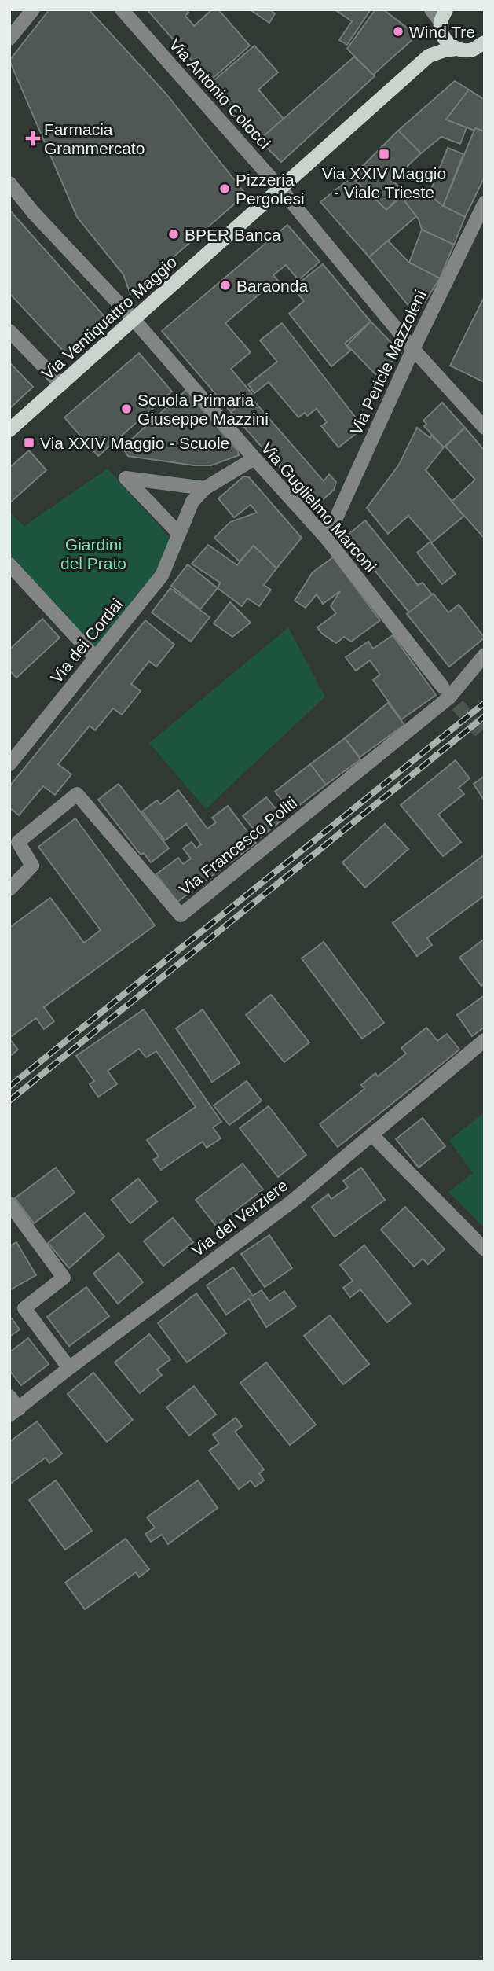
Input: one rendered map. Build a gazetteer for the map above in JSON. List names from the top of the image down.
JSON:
{
  "streets": {
    "main road": ["Via Ventiquattro Maggio"],
    "street": [
      "Via Antonio Colocci",
      "Via Pericle Mazzoleni",
      "Via Guglielmo Marconi",
      "Via dei Cordai",
      "Via Francesco Politi",
      "Via del Verziere"
    ]
  },
  "crossings": [
    ["Via Antonio Colocci", "Via Ventiquattro Maggio"],
    ["Via Antonio Colocci", "Via Pericle Mazzoleni"],
    ["Via Ventiquattro Maggio", "Via Guglielmo Marconi"],
    ["Via Pericle Mazzoleni", "Via Guglielmo Marconi"],
    ["Via Guglielmo Marconi", "Via dei Cordai"],
    ["Via Guglielmo Marconi", "Via Francesco Politi"]
  ],
  "parks": ["Giardini del Prato"],
  "places": {
    "other": [
      "Wind Tre",
      "Pizzeria Pergolesi",
      "BPER Banca",
      "Baraonda",
      "Scuola Primaria Giuseppe Mazzini"
    ],
    "health": ["Farmacia Grammercato"],
    "transit": ["Via XXIV Maggio - Viale Trieste", "Via XXIV Maggio - Scuole"]
  }
}
